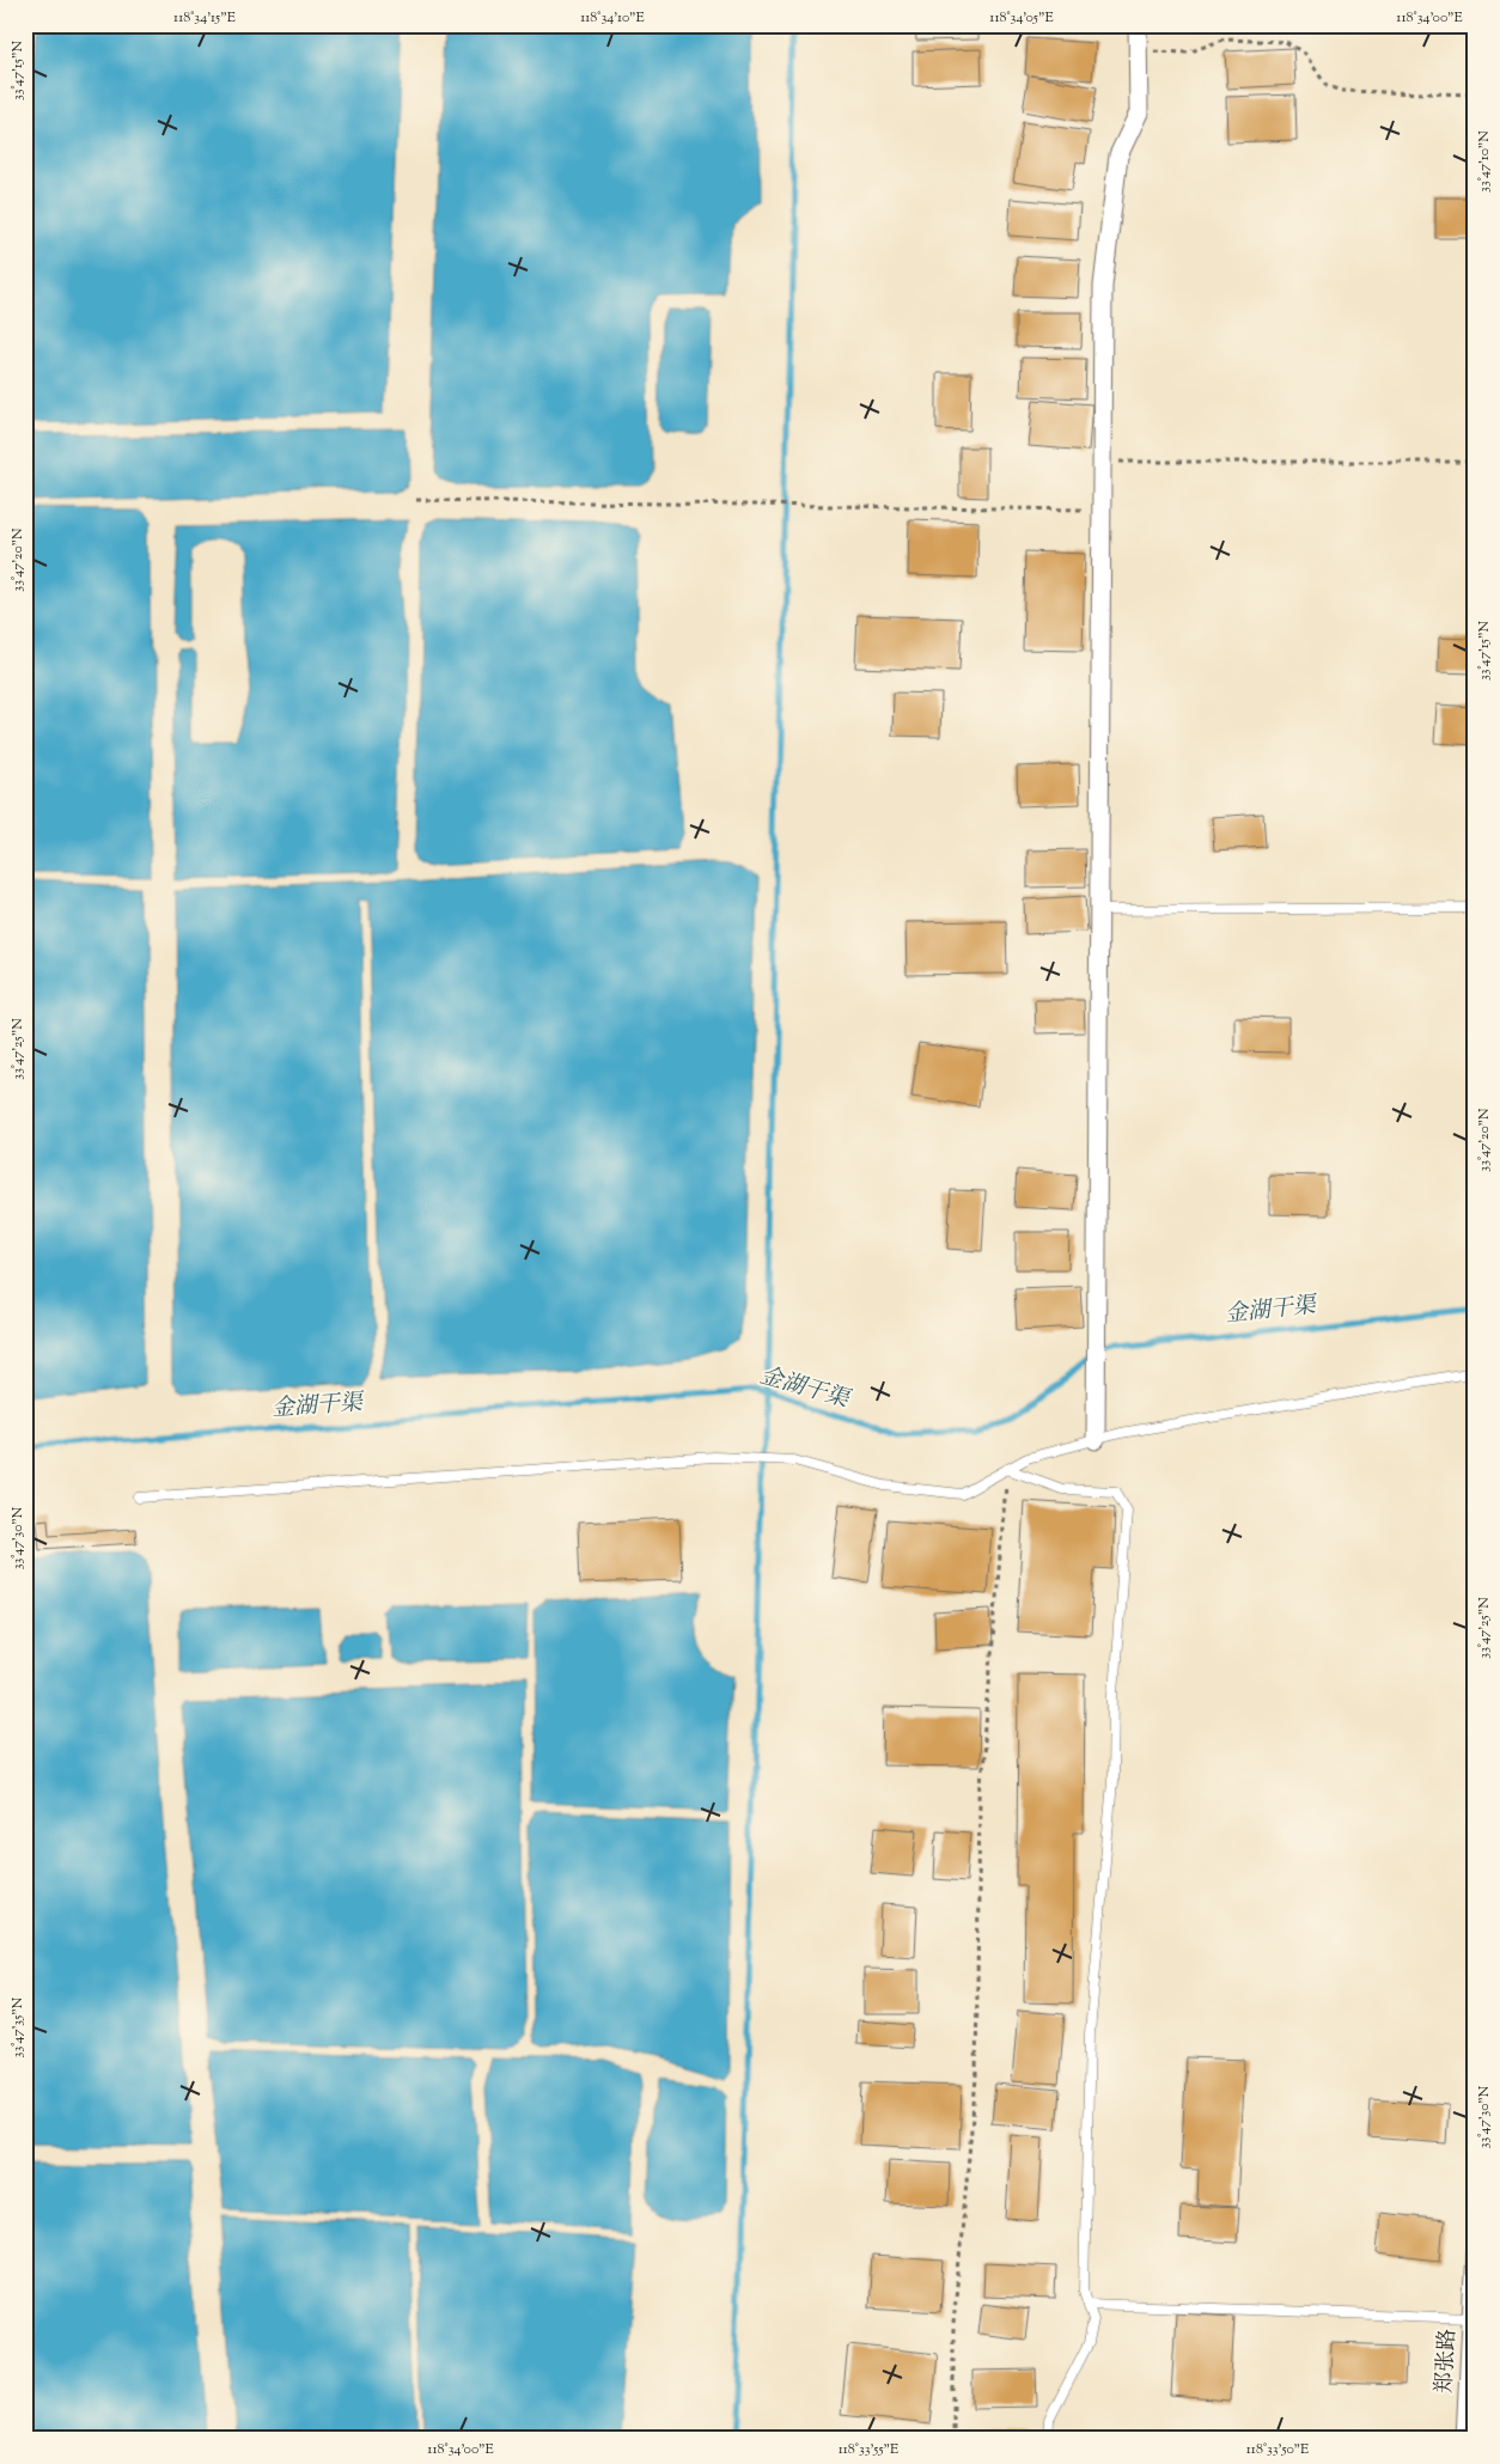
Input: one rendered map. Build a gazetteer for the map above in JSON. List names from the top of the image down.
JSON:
{
  "streets": {
    "street": ["郑张路"]
  },
  "water": ["金湖干渠"],
  "coordinates": [
    "118°34'15\"E",
    "118°34'10\"E",
    "118°34'05\"E",
    "118°34'00\"E",
    "33°47'15\"N",
    "33°47'10\"N",
    "33°47'20\"N",
    "33°47'25\"N",
    "33°47'30\"N",
    "33°47'35\"N",
    "118°33'55\"E",
    "118°33'50\"E"
  ]
}
